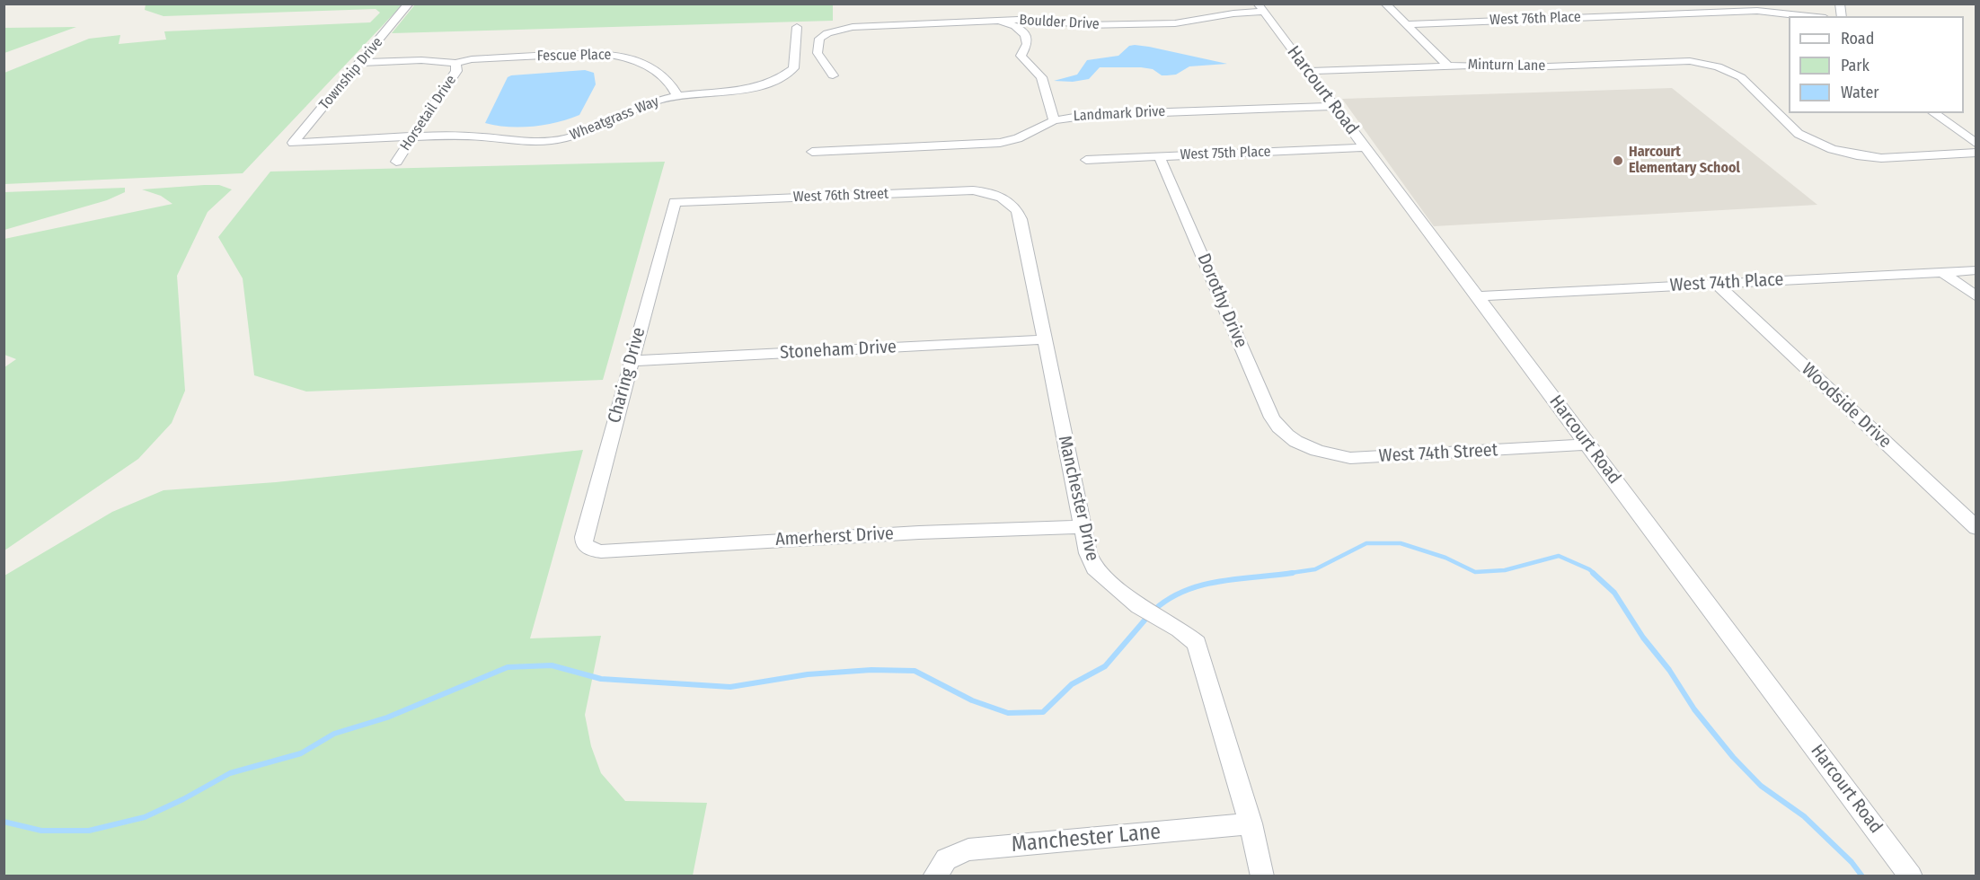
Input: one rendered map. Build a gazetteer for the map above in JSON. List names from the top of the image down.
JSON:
{
  "streets": {
    "street": [
      "West 76th Place",
      "Boulder Drive",
      "Fescue Place",
      "Minturn Lane",
      "Township Drive",
      "Harcourt Road",
      "Horsetail Drive",
      "Landmark Drive",
      "Wheatgrass Way",
      "West 75th Place",
      "West 76th Street",
      "West 74th Place",
      "Dorothy Drive",
      "Stoneham Drive",
      "Charing Drive",
      "Woodside Drive",
      "West 74th Street",
      "Manchester Drive",
      "Amerherst Drive",
      "Manchester Lane"
    ]
  },
  "crossings": [
    ["Boulder Drive", "Harcourt Road"],
    ["Fescue Place", "Horsetail Drive"],
    ["Fescue Place", "Wheatgrass Way"],
    ["Minturn Lane", "Harcourt Road"],
    ["Township Drive", "Horsetail Drive"],
    ["Township Drive", "Wheatgrass Way"],
    ["Harcourt Road", "Landmark Drive"],
    ["Harcourt Road", "West 75th Place"],
    ["Harcourt Road", "West 74th Place"],
    ["Harcourt Road", "West 74th Street"],
    ["Horsetail Drive", "Wheatgrass Way"],
    ["West 75th Place", "Dorothy Drive"],
    ["West 76th Street", "Charing Drive"],
    ["West 76th Street", "Manchester Drive"],
    ["West 74th Place", "Woodside Drive"],
    ["Dorothy Drive", "West 74th Street"],
    ["Stoneham Drive", "Charing Drive"],
    ["Stoneham Drive", "Manchester Drive"],
    ["Charing Drive", "Amerherst Drive"],
    ["Manchester Drive", "Amerherst Drive"],
    ["Manchester Drive", "Manchester Lane"]
  ],
  "places": ["Harcourt Elementary School"],
  "legend": ["Road", "Park", "Water"]
}
